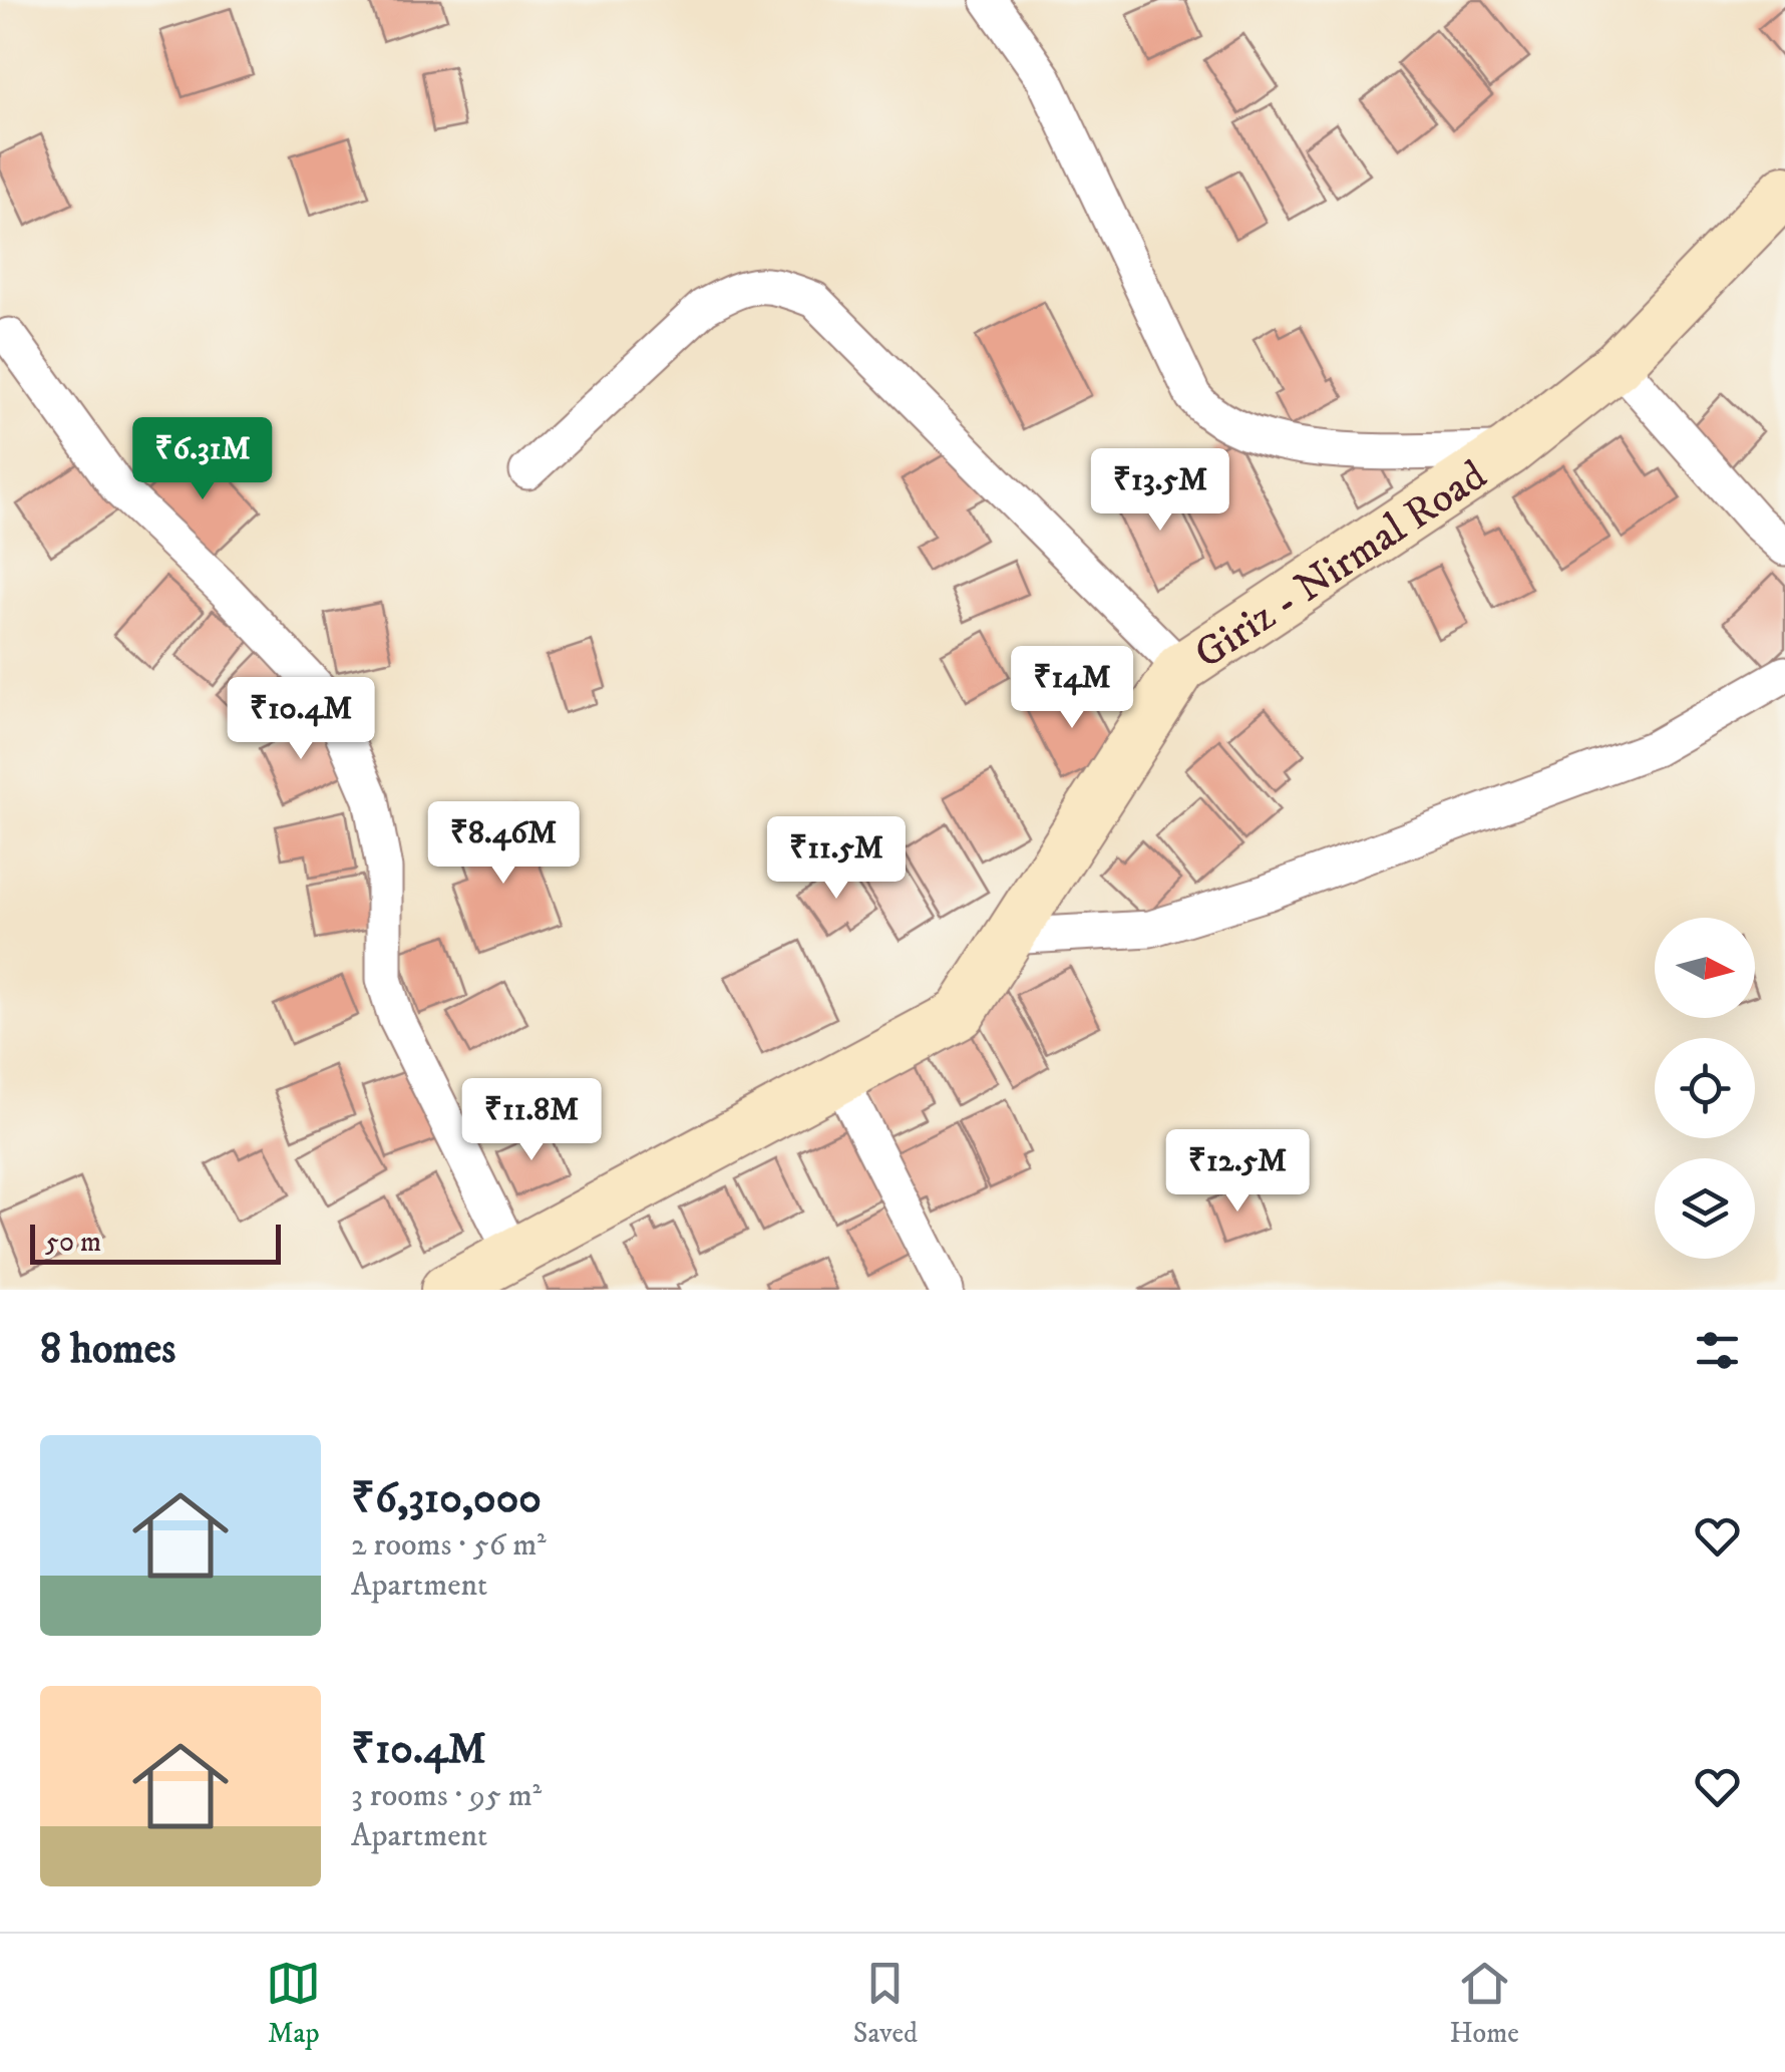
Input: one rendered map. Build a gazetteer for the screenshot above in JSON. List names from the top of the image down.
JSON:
{
  "streets": {
    "main road": ["Giriz - Nirmal Road"]
  },
  "scale_bar": "50 m",
  "north": "right",
  "page": {
    "price": [
      "₹6.31M",
      "₹13.5M",
      "₹14M",
      "₹10.4M",
      "₹8.46M",
      "₹11.5M",
      "₹11.8M",
      "₹12.5M"
    ],
    "scale": "50 m",
    "heading": "8 homes",
    "list": [
      {
        "name": "₹6,310,000",
        "note": "2 rooms · 56 m² · Apartment"
      },
      {
        "name": "₹10.4M",
        "note": "3 rooms · 95 m² · Apartment"
      }
    ],
    "tabs": ["Map", "Saved", "Home"]
  }
}
